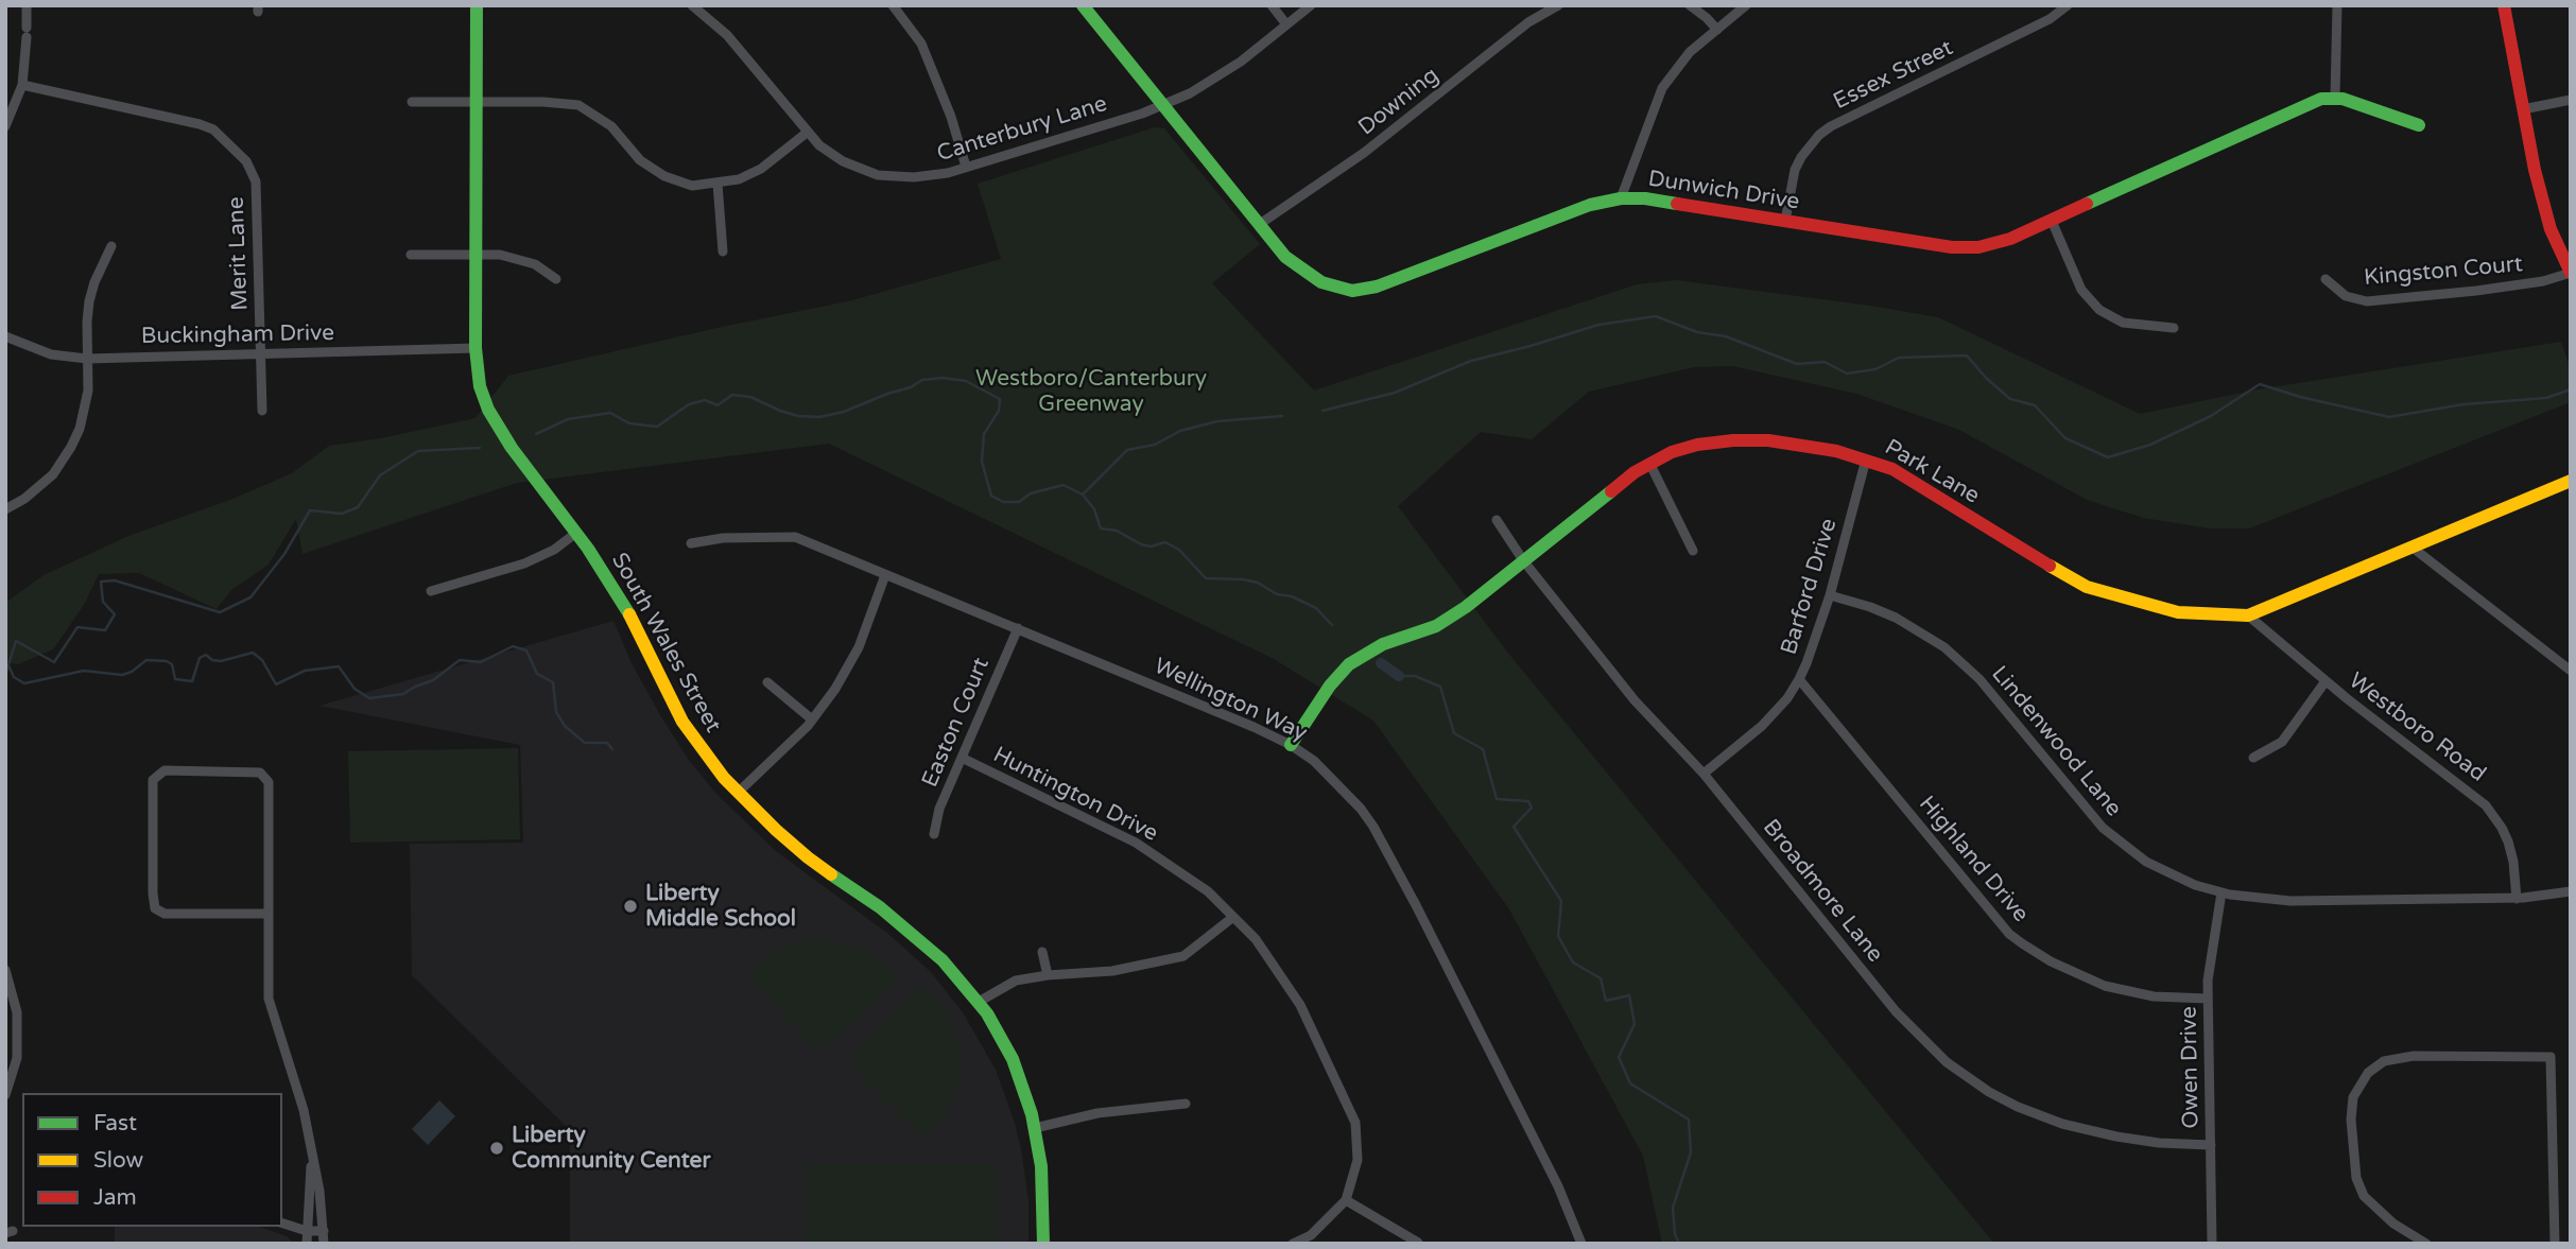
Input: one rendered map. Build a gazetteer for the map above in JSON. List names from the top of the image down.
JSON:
{
  "streets": {
    "street": [
      "Essex Street",
      "Downing",
      "Canterbury Lane",
      "Dunwich Drive",
      "Merit Lane",
      "Kingston Court",
      "Buckingham Drive",
      "Park Lane",
      "Barford Drive",
      "South Wales Street",
      "Wellington Way",
      "Easton Court",
      "Westboro Road",
      "Lindenwood Lane",
      "Huntington Drive",
      "Highland Drive",
      "Broadmore Lane",
      "Owen Drive"
    ]
  },
  "crossings": [
    ["Essex Street", "Dunwich Drive"],
    ["Downing", "Dunwich Drive"],
    ["Canterbury Lane", "Dunwich Drive"],
    ["Merit Lane", "Buckingham Drive"],
    ["Buckingham Drive", "South Wales Street"],
    ["Park Lane", "Barford Drive"],
    ["Park Lane", "Wellington Way"],
    ["Park Lane", "Westboro Road"],
    ["Park Lane", "Broadmore Lane"],
    ["Barford Drive", "Lindenwood Lane"],
    ["Barford Drive", "Highland Drive"],
    ["Barford Drive", "Broadmore Lane"],
    ["Wellington Way", "Easton Court"],
    ["Easton Court", "Huntington Drive"],
    ["Westboro Road", "Lindenwood Lane"],
    ["Lindenwood Lane", "Owen Drive"],
    ["Highland Drive", "Owen Drive"],
    ["Broadmore Lane", "Owen Drive"]
  ],
  "parks": ["Westboro/Canterbury Greenway"],
  "places": ["Liberty Middle School", "Liberty Community Center"],
  "legend": ["Fast", "Slow", "Jam"]
}
